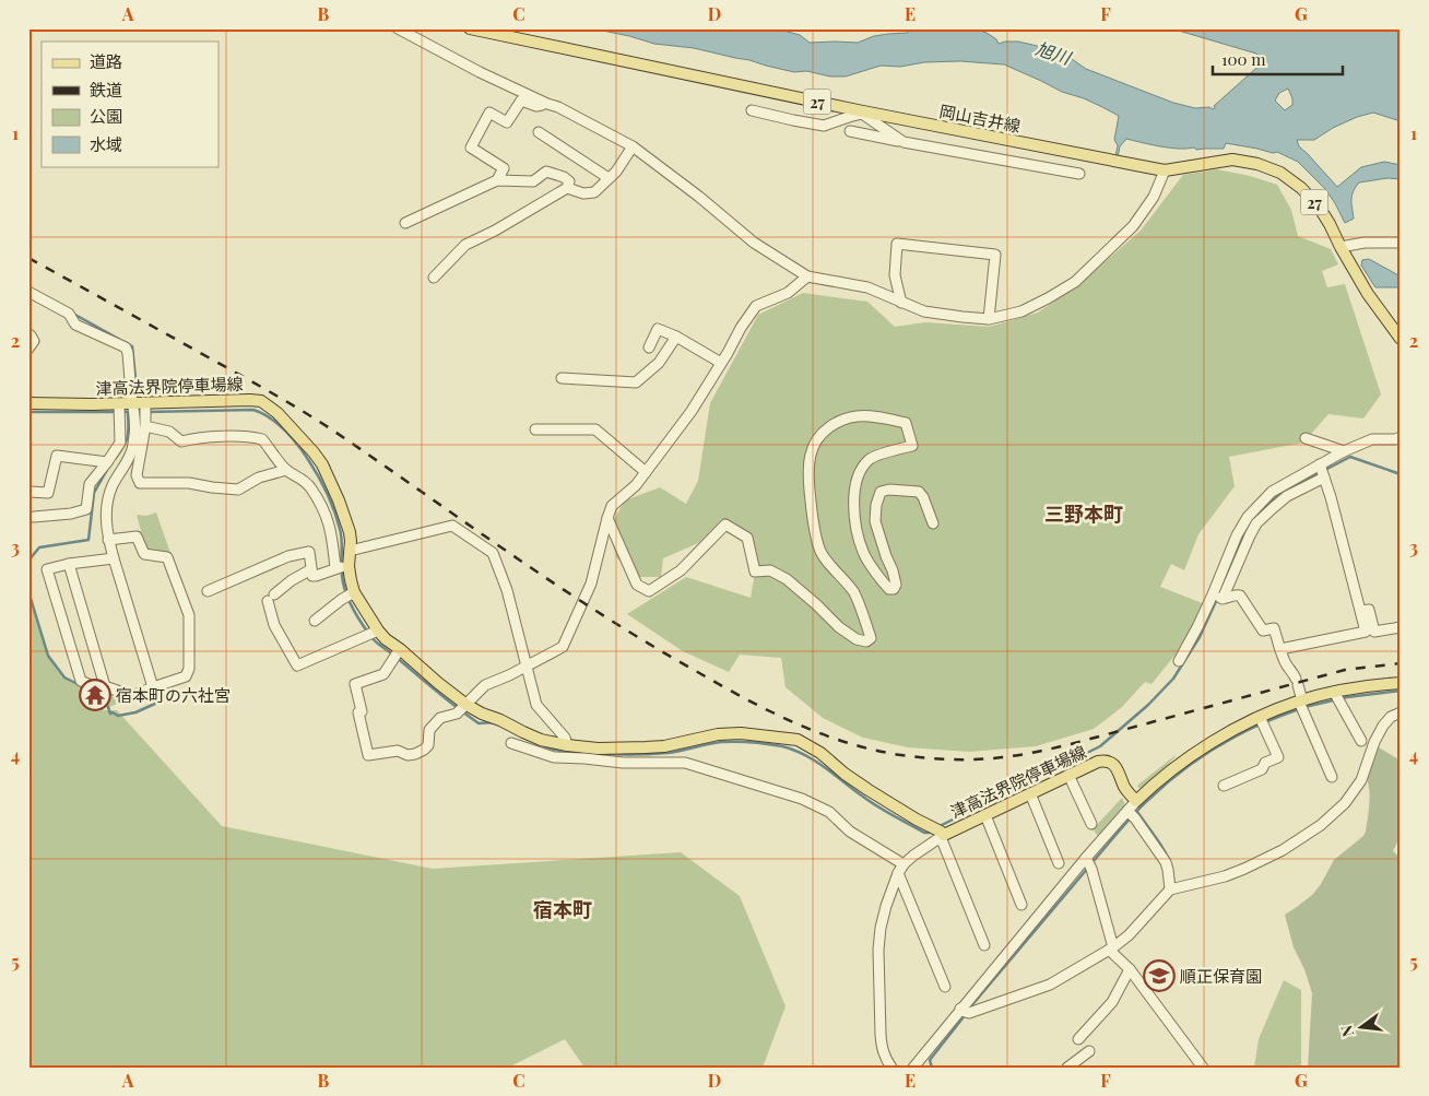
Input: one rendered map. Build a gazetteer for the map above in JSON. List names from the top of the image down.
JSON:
{
  "streets": {
    "main road": ["27", "岡山吉井線", "津高法界院停車場線"]
  },
  "districts": ["三野本町", "宿本町"],
  "water": ["旭川"],
  "places": {
    "temple": ["宿本町の六社宮"],
    "school or university": ["順正保育園"]
  },
  "legend": [
    "道路",
    "鉄道",
    "公園",
    "水域"
  ],
  "scale_bar": "100 m",
  "north": "left",
  "grid": {
    "columns": [
      "A",
      "B",
      "C",
      "D",
      "E",
      "F",
      "G"
    ],
    "rows": [
      "1",
      "2",
      "3",
      "4",
      "5"
    ]
  }
}
